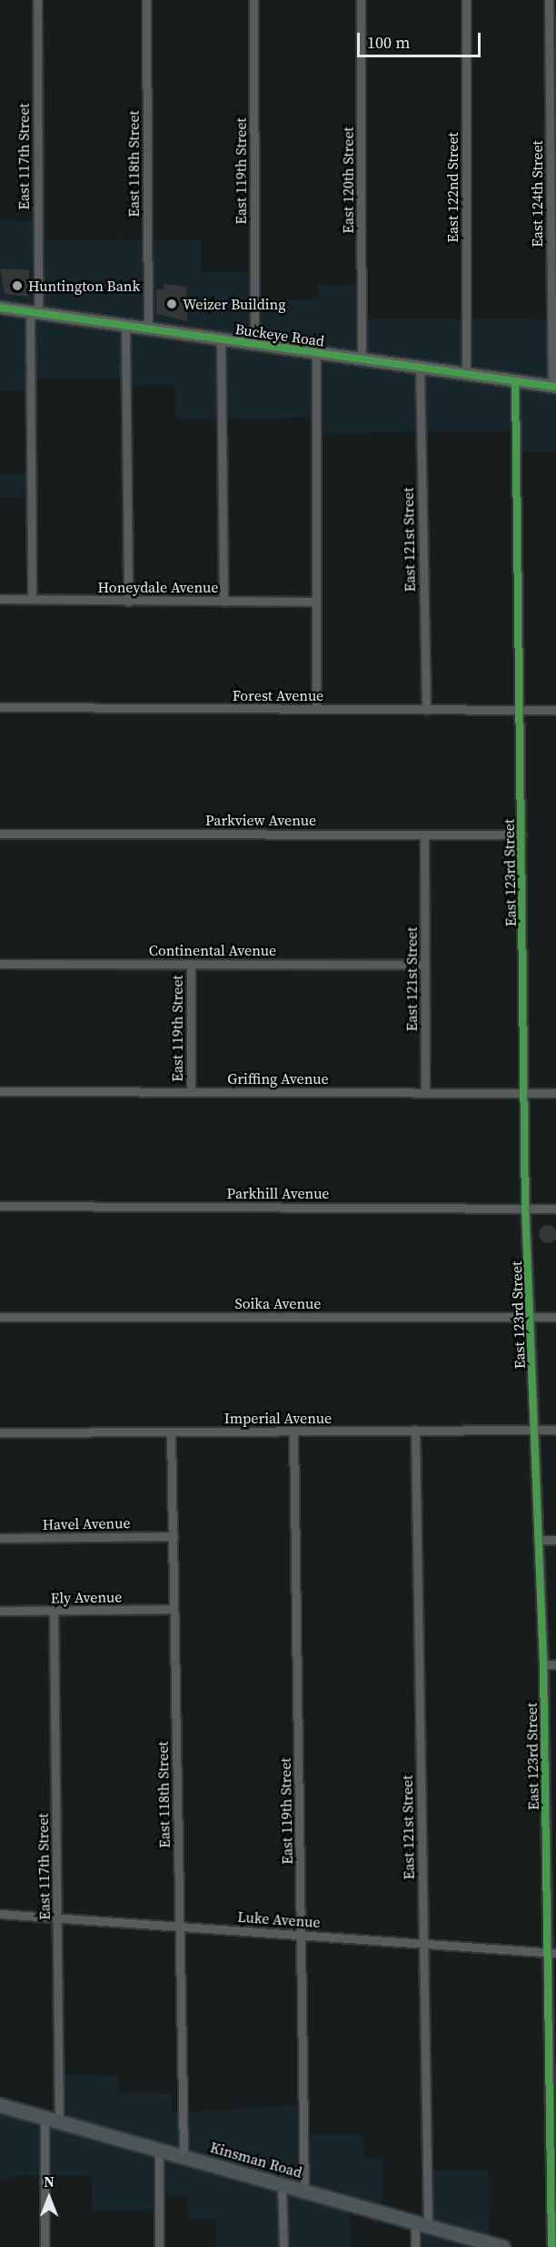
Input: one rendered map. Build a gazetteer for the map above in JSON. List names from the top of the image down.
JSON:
{
  "streets": {
    "main road": ["Kinsman Road"],
    "street": [
      "East 117th Street",
      "East 118th Street",
      "East 119th Street",
      "East 120th Street",
      "East 122nd Street",
      "East 124th Street",
      "Buckeye Road",
      "East 121st Street",
      "Honeydale Avenue",
      "Forest Avenue",
      "Parkview Avenue",
      "East 123rd Street",
      "Continental Avenue",
      "Griffing Avenue",
      "Parkhill Avenue",
      "Soika Avenue",
      "Imperial Avenue",
      "Havel Avenue",
      "Ely Avenue",
      "Luke Avenue"
    ]
  },
  "crossings": [
    ["East 117th Street", "Buckeye Road"],
    ["East 117th Street", "Honeydale Avenue"],
    ["East 117th Street", "Ely Avenue"],
    ["East 117th Street", "Luke Avenue"],
    ["East 117th Street", "Kinsman Road"],
    ["East 118th Street", "Buckeye Road"],
    ["East 118th Street", "Imperial Avenue"],
    ["East 118th Street", "Havel Avenue"],
    ["East 118th Street", "Ely Avenue"],
    ["East 118th Street", "Luke Avenue"],
    ["East 118th Street", "Kinsman Road"],
    ["East 119th Street", "Buckeye Road"],
    ["East 119th Street", "Continental Avenue"],
    ["East 119th Street", "Griffing Avenue"],
    ["East 119th Street", "Imperial Avenue"],
    ["East 119th Street", "Luke Avenue"],
    ["East 119th Street", "Kinsman Road"],
    ["East 120th Street", "Buckeye Road"],
    ["East 122nd Street", "Buckeye Road"],
    ["East 124th Street", "Buckeye Road"],
    ["Buckeye Road", "East 121st Street"],
    ["Buckeye Road", "East 123rd Street"],
    ["East 121st Street", "Forest Avenue"],
    ["East 121st Street", "Parkview Avenue"],
    ["East 121st Street", "Continental Avenue"],
    ["East 121st Street", "Griffing Avenue"],
    ["East 121st Street", "Imperial Avenue"],
    ["East 121st Street", "Luke Avenue"],
    ["East 121st Street", "Kinsman Road"],
    ["Forest Avenue", "East 123rd Street"],
    ["Parkview Avenue", "East 123rd Street"],
    ["East 123rd Street", "Griffing Avenue"],
    ["East 123rd Street", "Parkhill Avenue"],
    ["East 123rd Street", "Soika Avenue"],
    ["East 123rd Street", "Imperial Avenue"],
    ["East 123rd Street", "Luke Avenue"]
  ],
  "places": ["Huntington Bank", "Weizer Building"],
  "scale_bar": "100 m",
  "north": "top"
}
